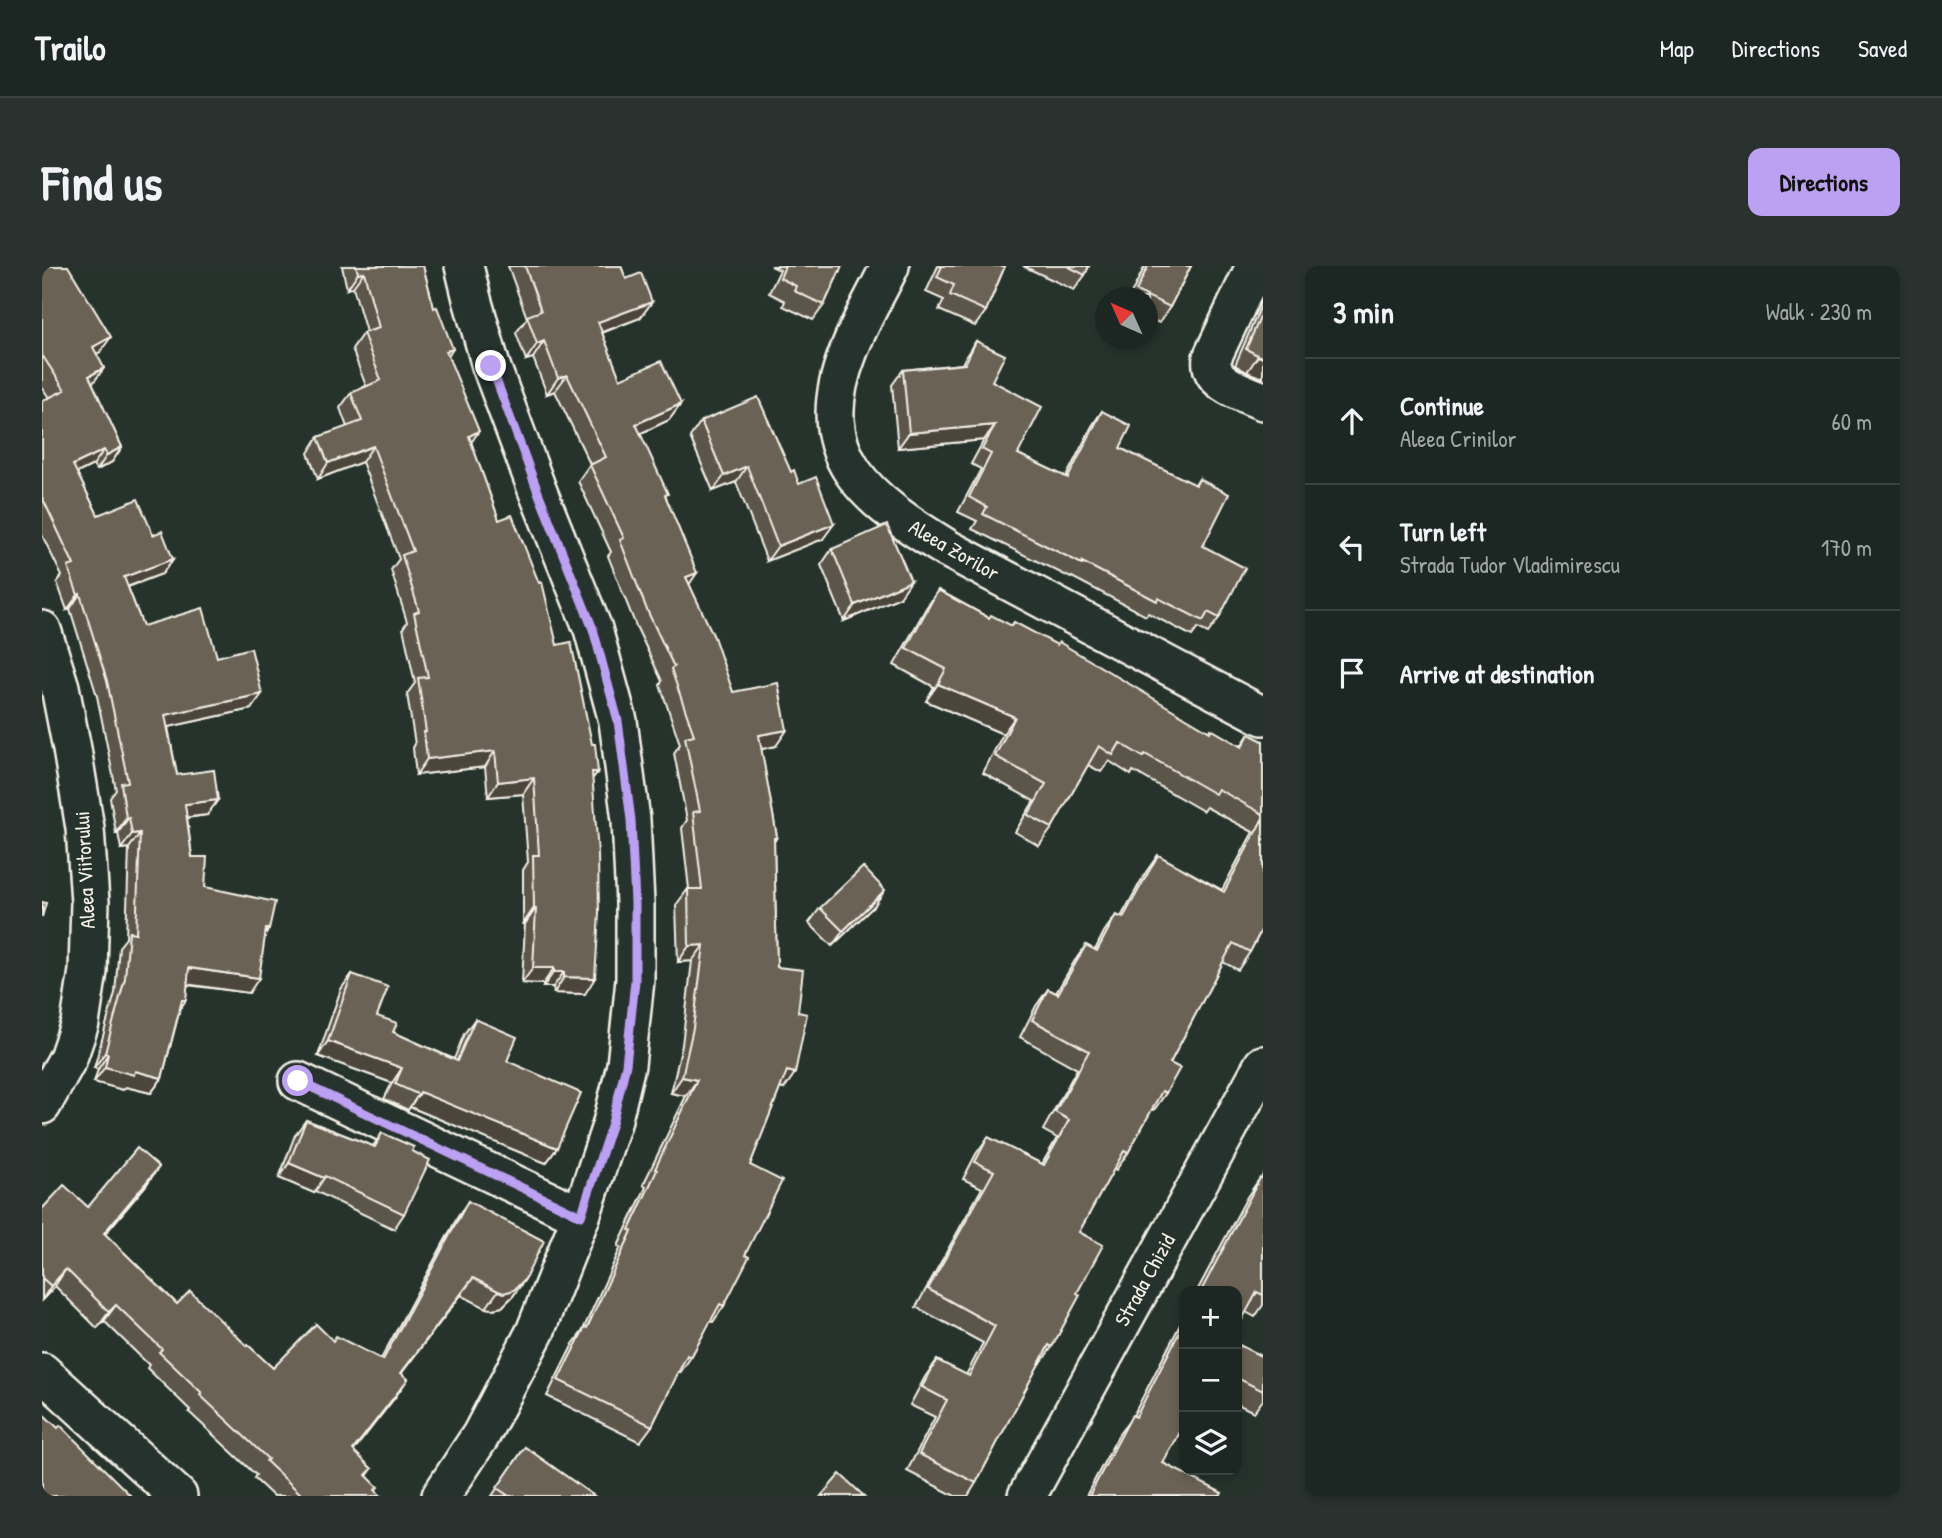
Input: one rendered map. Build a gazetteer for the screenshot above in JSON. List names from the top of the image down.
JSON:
{
  "streets": {
    "street": ["Aleea Zorilor", "Aleea Viitorului", "Strada Chizid"]
  },
  "north": "top left",
  "page": {
    "header": "Trailo",
    "nav": ["Map", "Directions", "Saved"],
    "buttons": "Directions",
    "title": "Find us",
    "heading": ["3 min", "Walk · 230 m"],
    "list": [
      ["Continue", "Aleea Crinilor", "60 m"],
      ["Turn left", "Strada Tudor Vladimirescu", "170 m"],
      "Arrive at destination"
    ],
    "map_buttons": ["+", "−"]
  }
}
